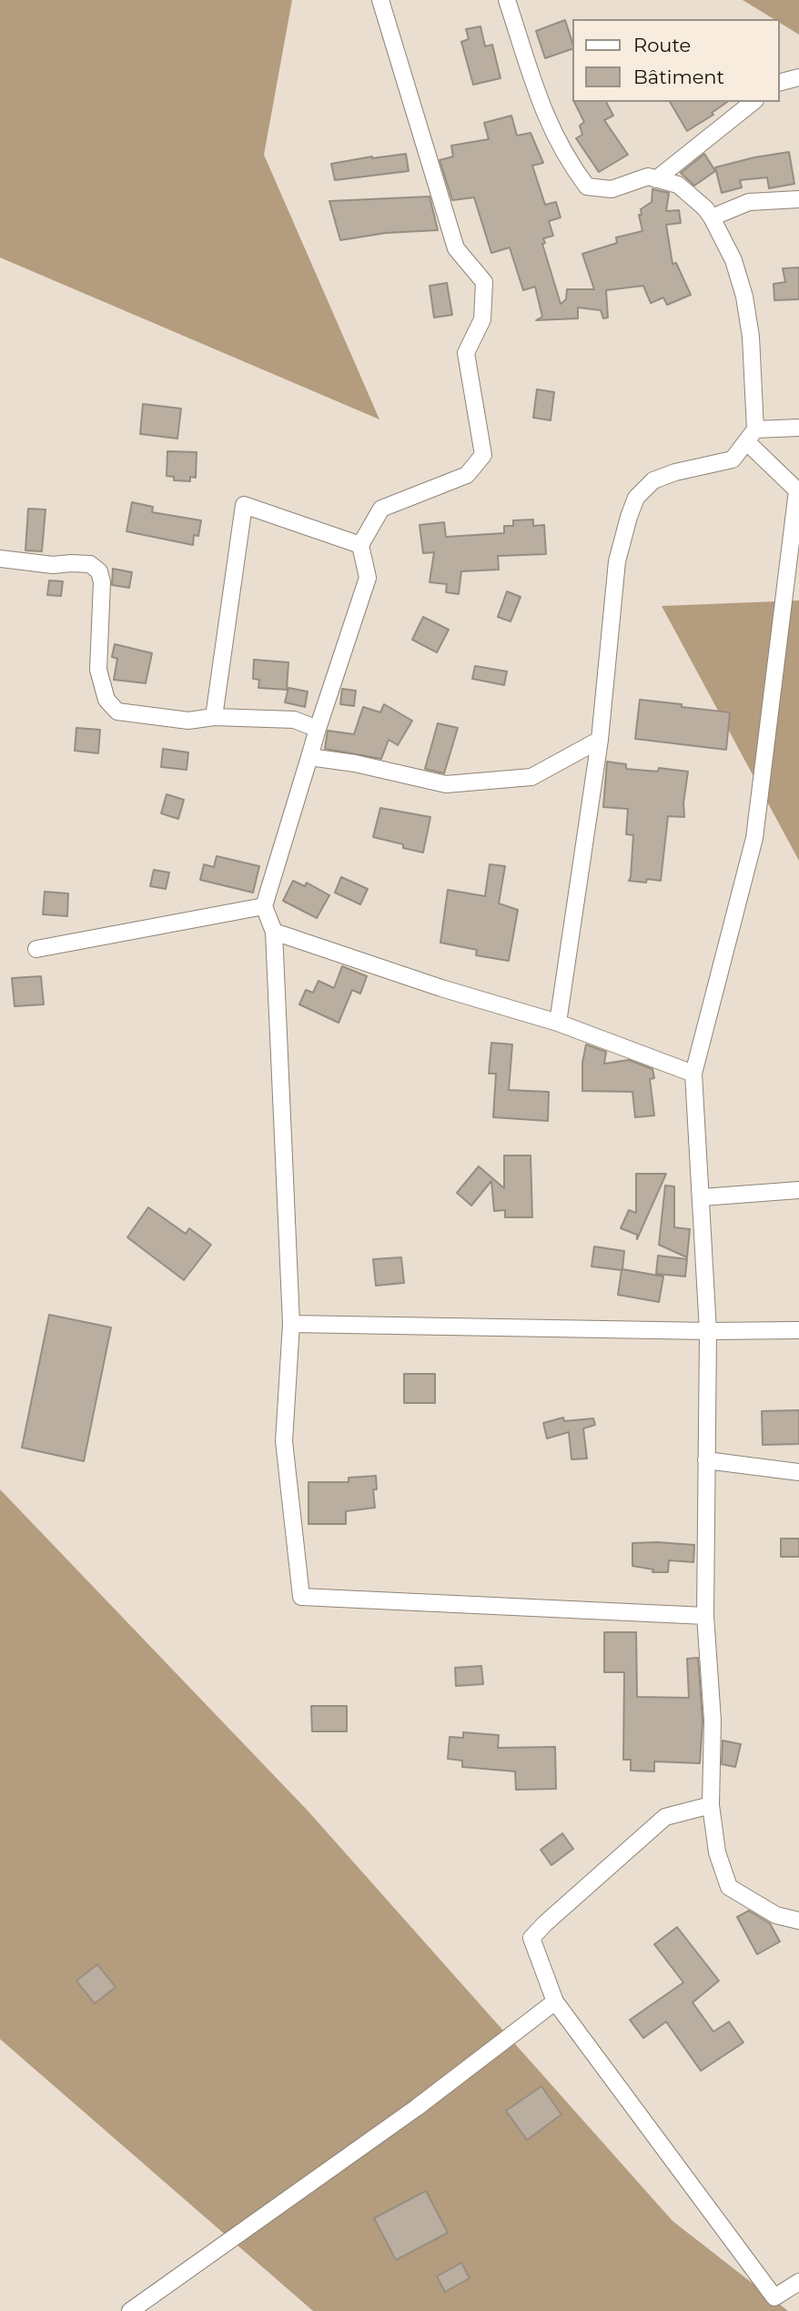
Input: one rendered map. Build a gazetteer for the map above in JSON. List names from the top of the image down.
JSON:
{
  "legend": ["Route", "Bâtiment"]
}
